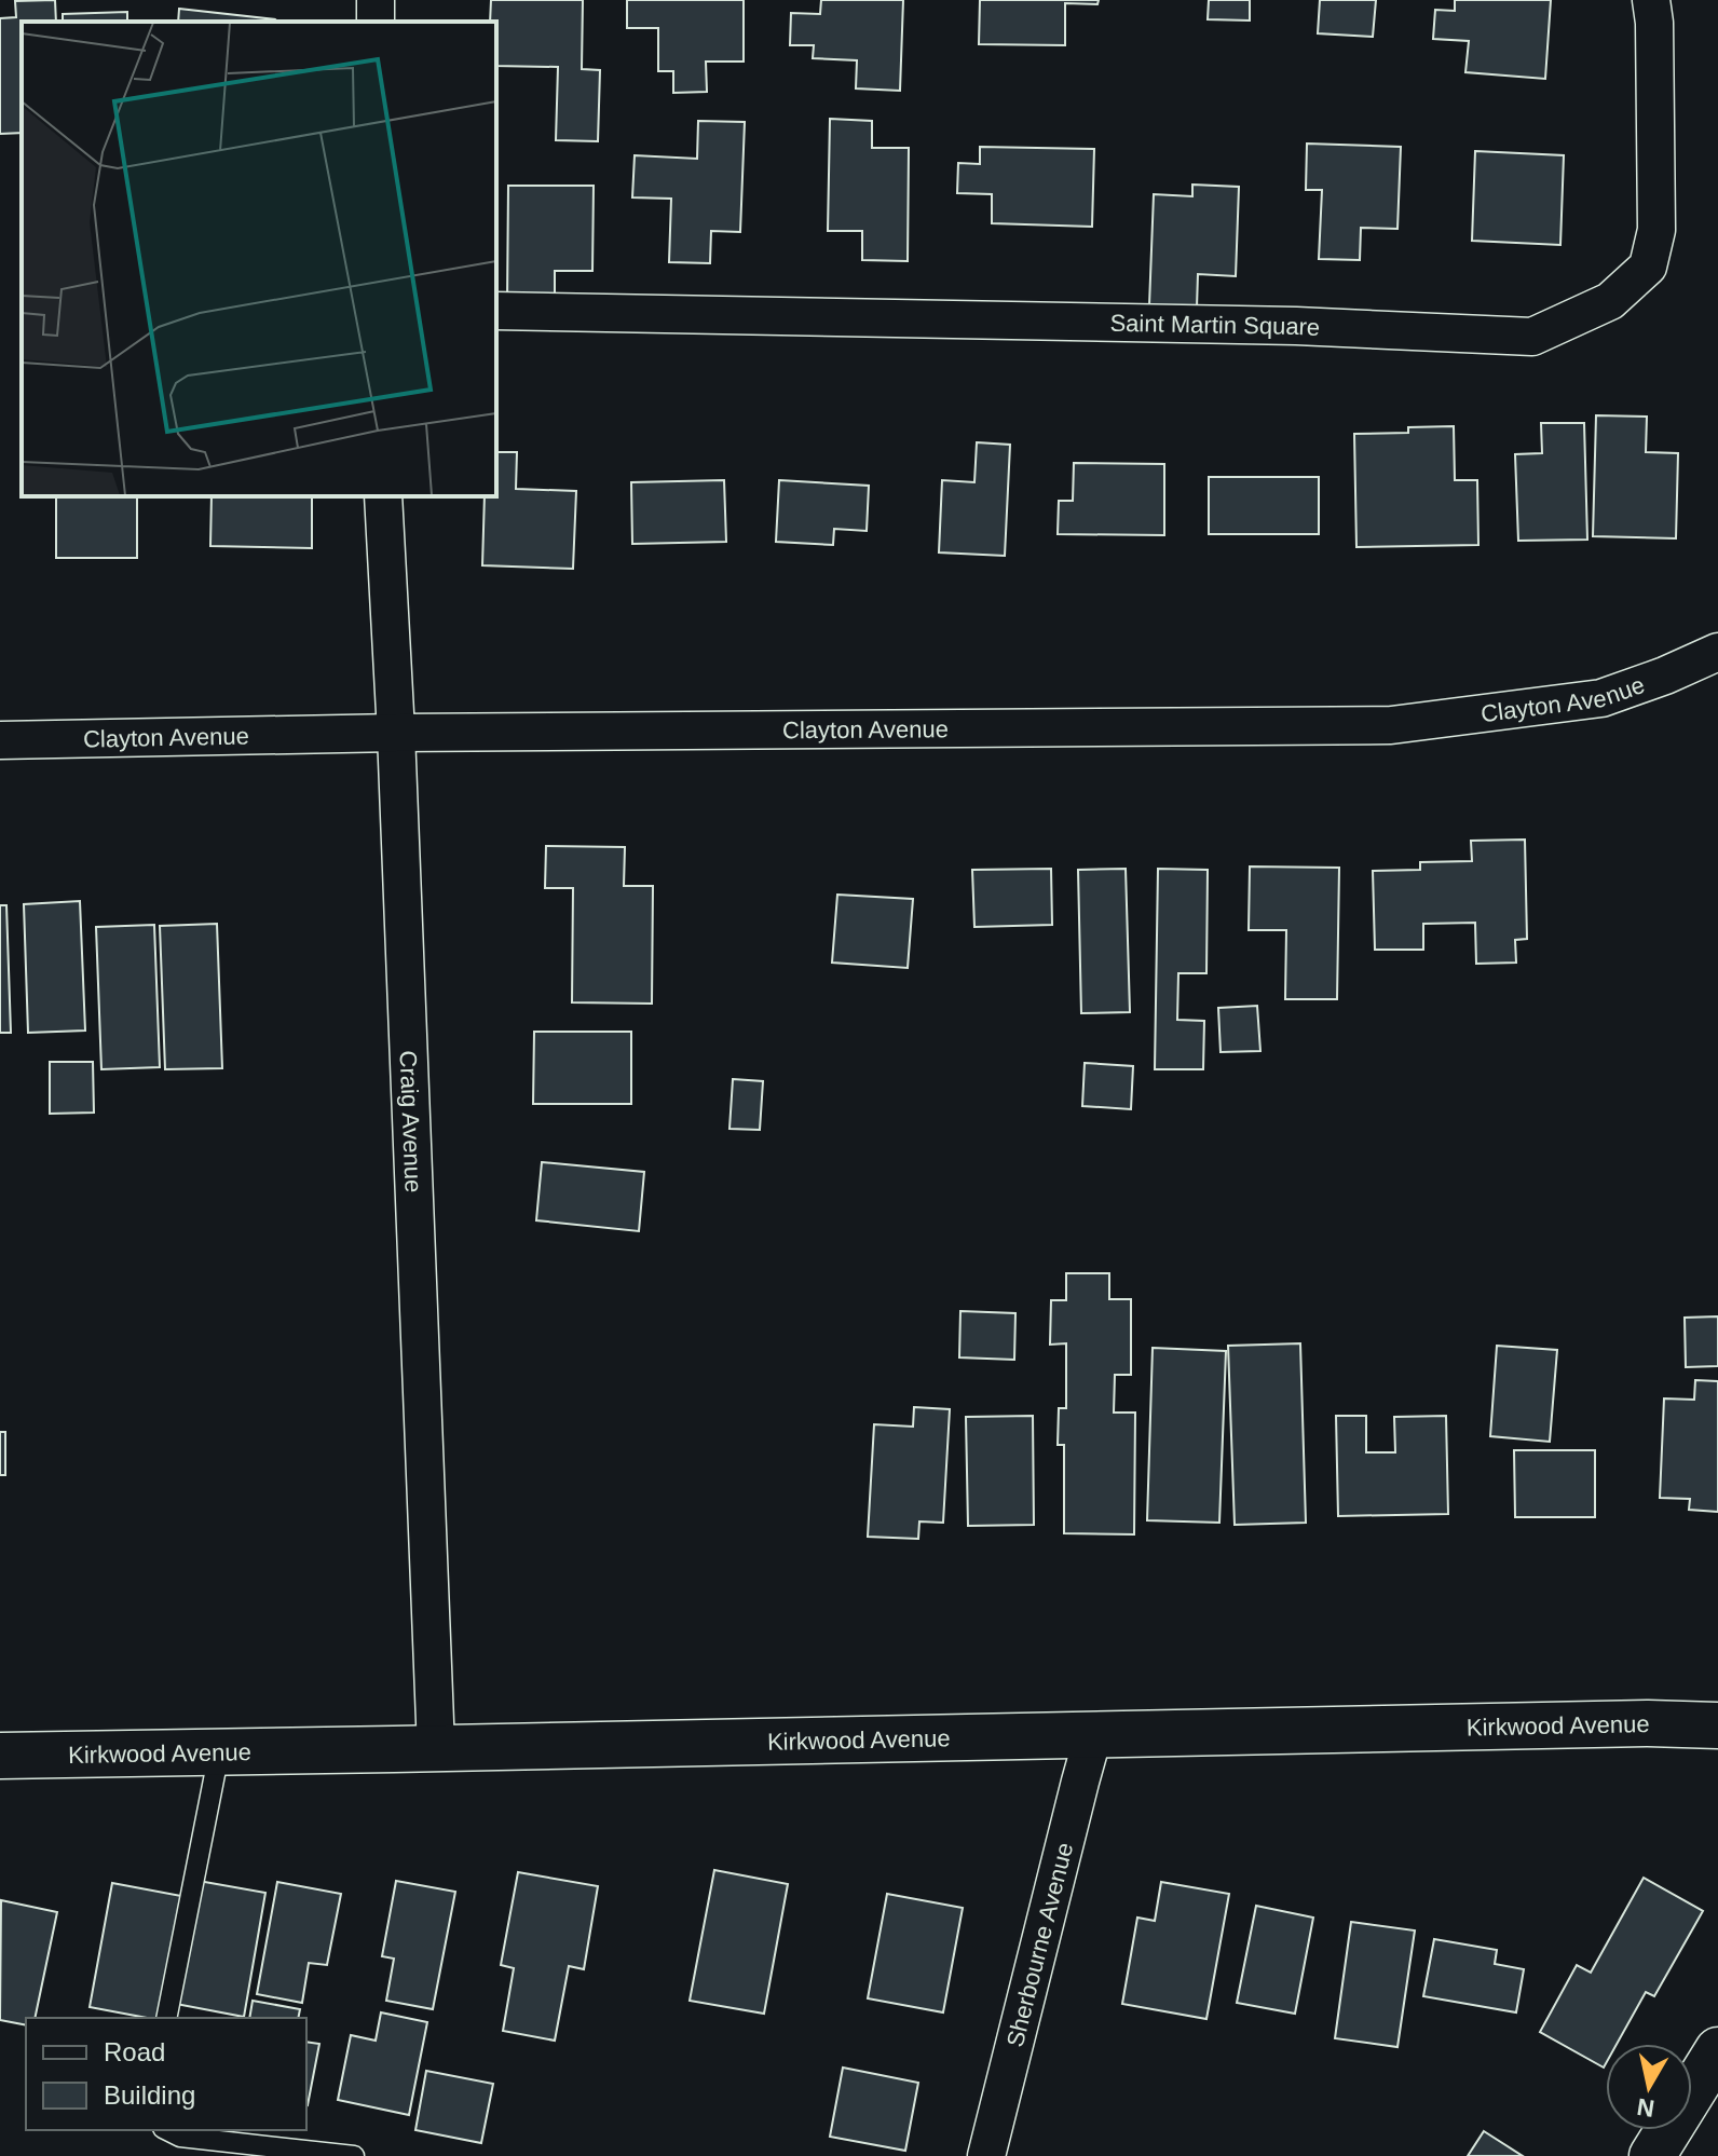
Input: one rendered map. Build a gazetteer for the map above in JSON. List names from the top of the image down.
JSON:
{
  "streets": {
    "street": [
      "Saint Martin Square",
      "Clayton Avenue",
      "Craig Avenue",
      "Kirkwood Avenue",
      "Sherbourne Avenue"
    ]
  },
  "crossings": [
    ["Clayton Avenue", "Craig Avenue"],
    ["Craig Avenue", "Kirkwood Avenue"],
    ["Kirkwood Avenue", "Sherbourne Avenue"]
  ],
  "legend": ["Road", "Building"],
  "north": "bottom"
}
